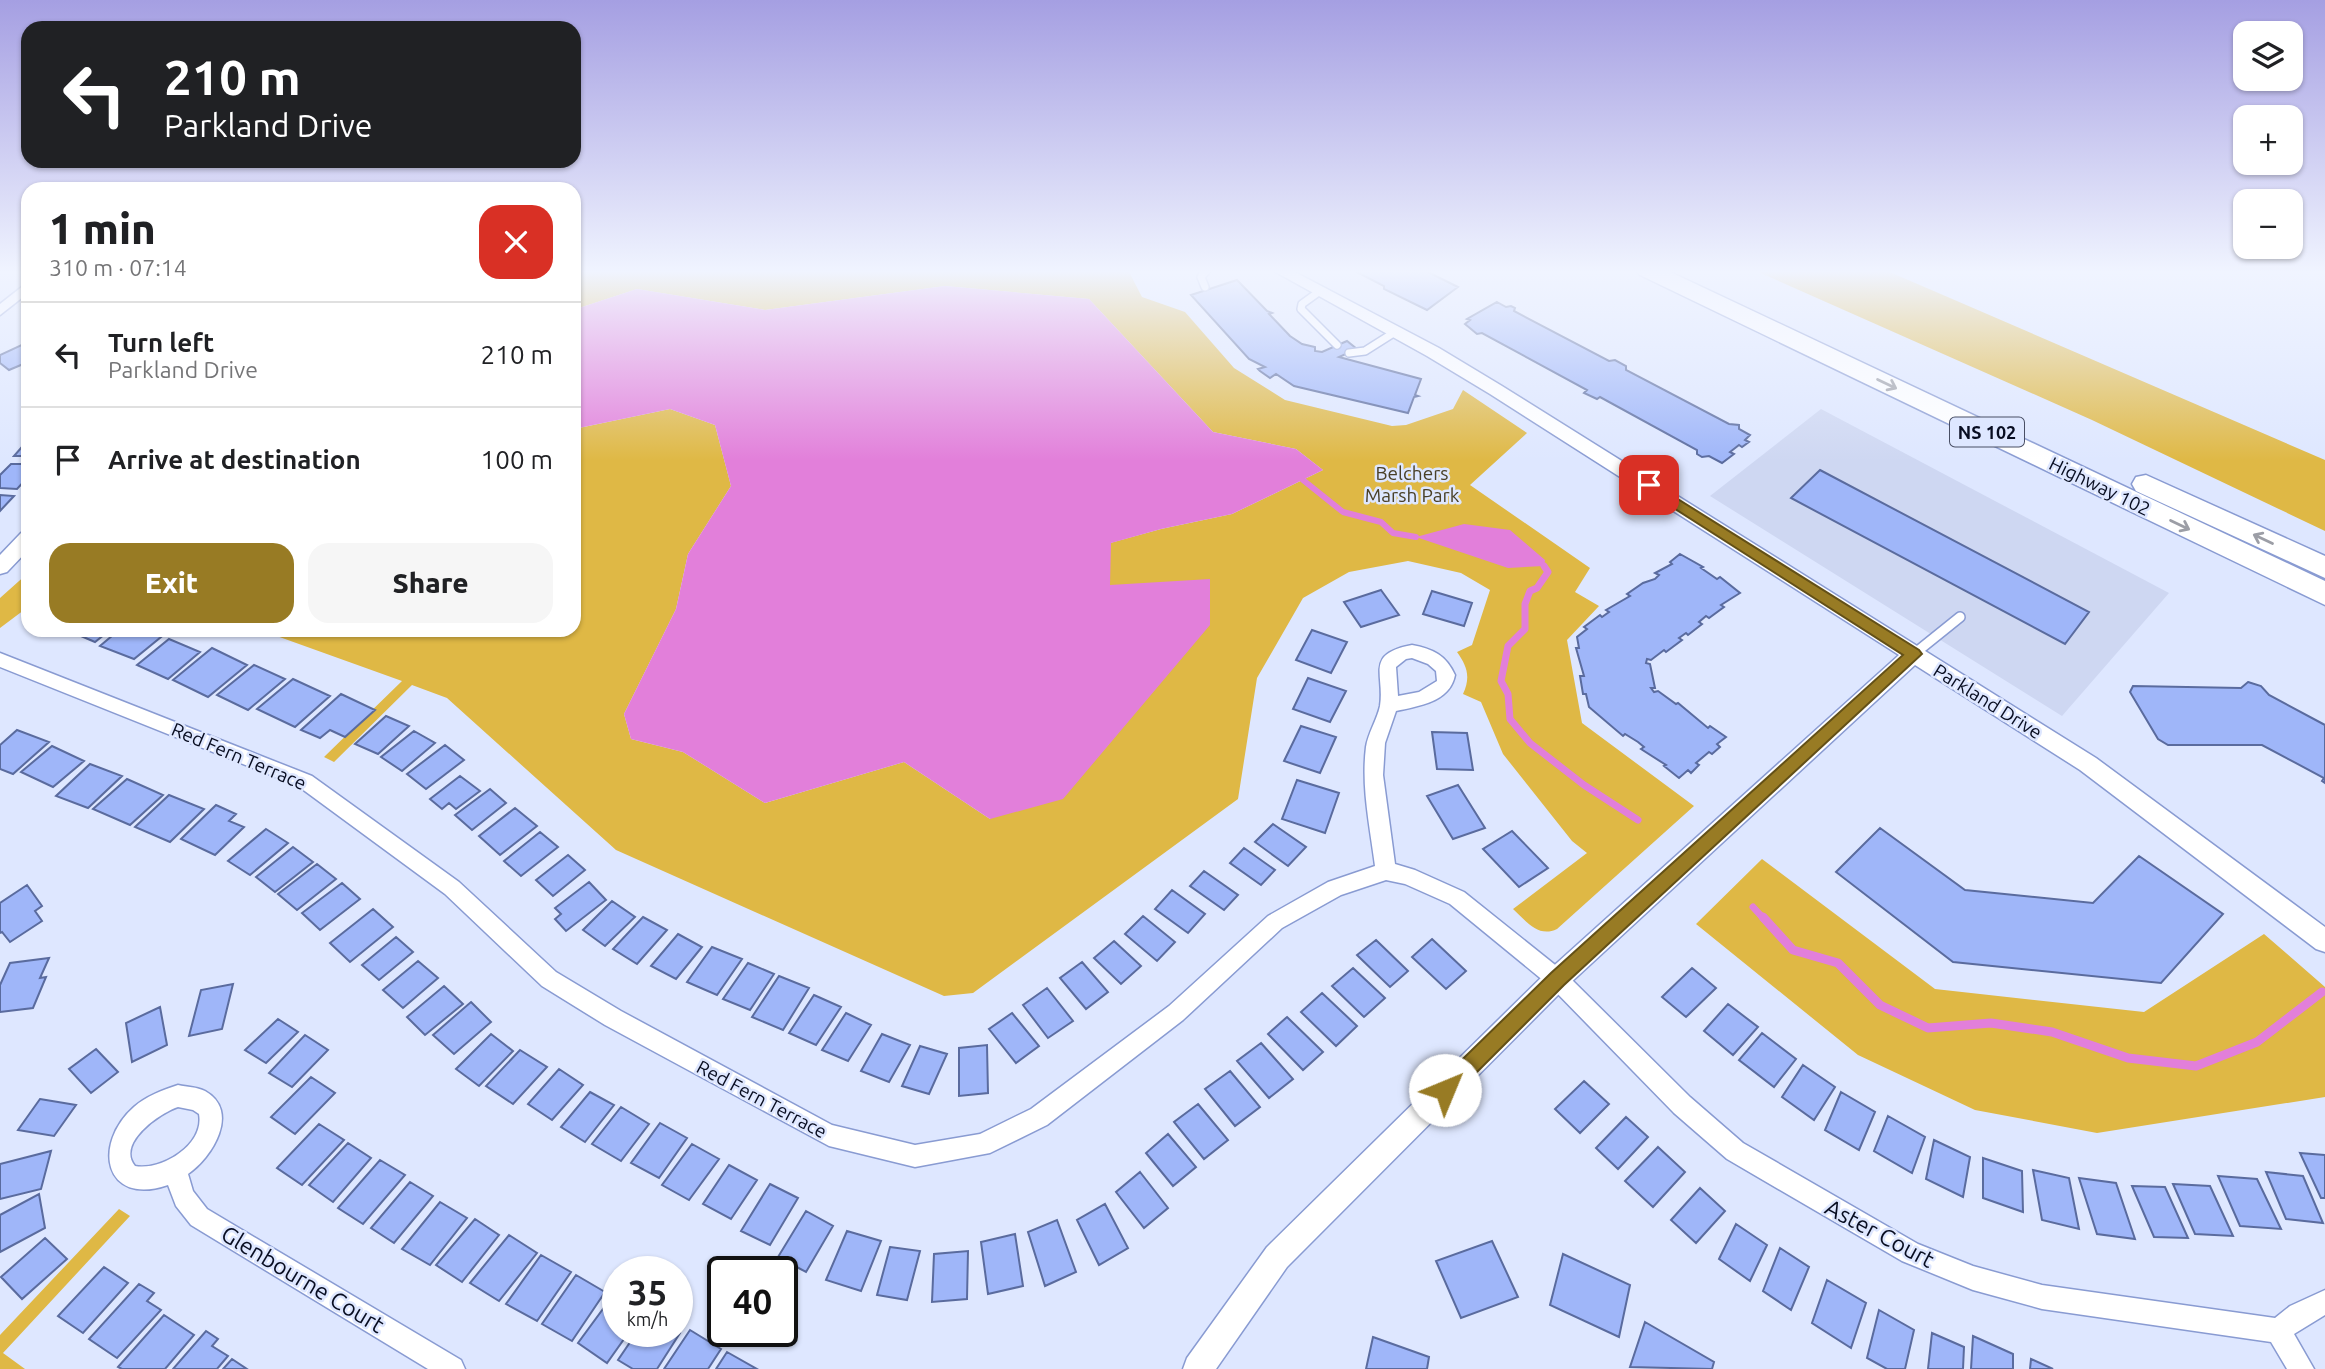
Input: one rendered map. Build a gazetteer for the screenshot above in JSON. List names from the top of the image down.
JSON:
{
  "streets": {
    "highway": ["NS 102", "Highway 102"],
    "street": [
      "Parkland Drive",
      "Red Fern Terrace",
      "Aster Court",
      "Glenbourne Court"
    ]
  },
  "parks": ["Belchers Marsh Park"],
  "page": {
    "map_buttons": ["+", "−"],
    "turn": ["210 m", "Parkland Drive"],
    "heading": ["1 min", "310 m · 07:14"],
    "list": [
      {
        "name": "Turn left",
        "note": "Parkland Drive",
        "value": "210 m"
      },
      {
        "name": "Arrive at destination",
        "value": "100 m"
      }
    ],
    "buttons": ["Exit", "Share"],
    "speed": "35 km/h",
    "limit": "40"
  }
}
